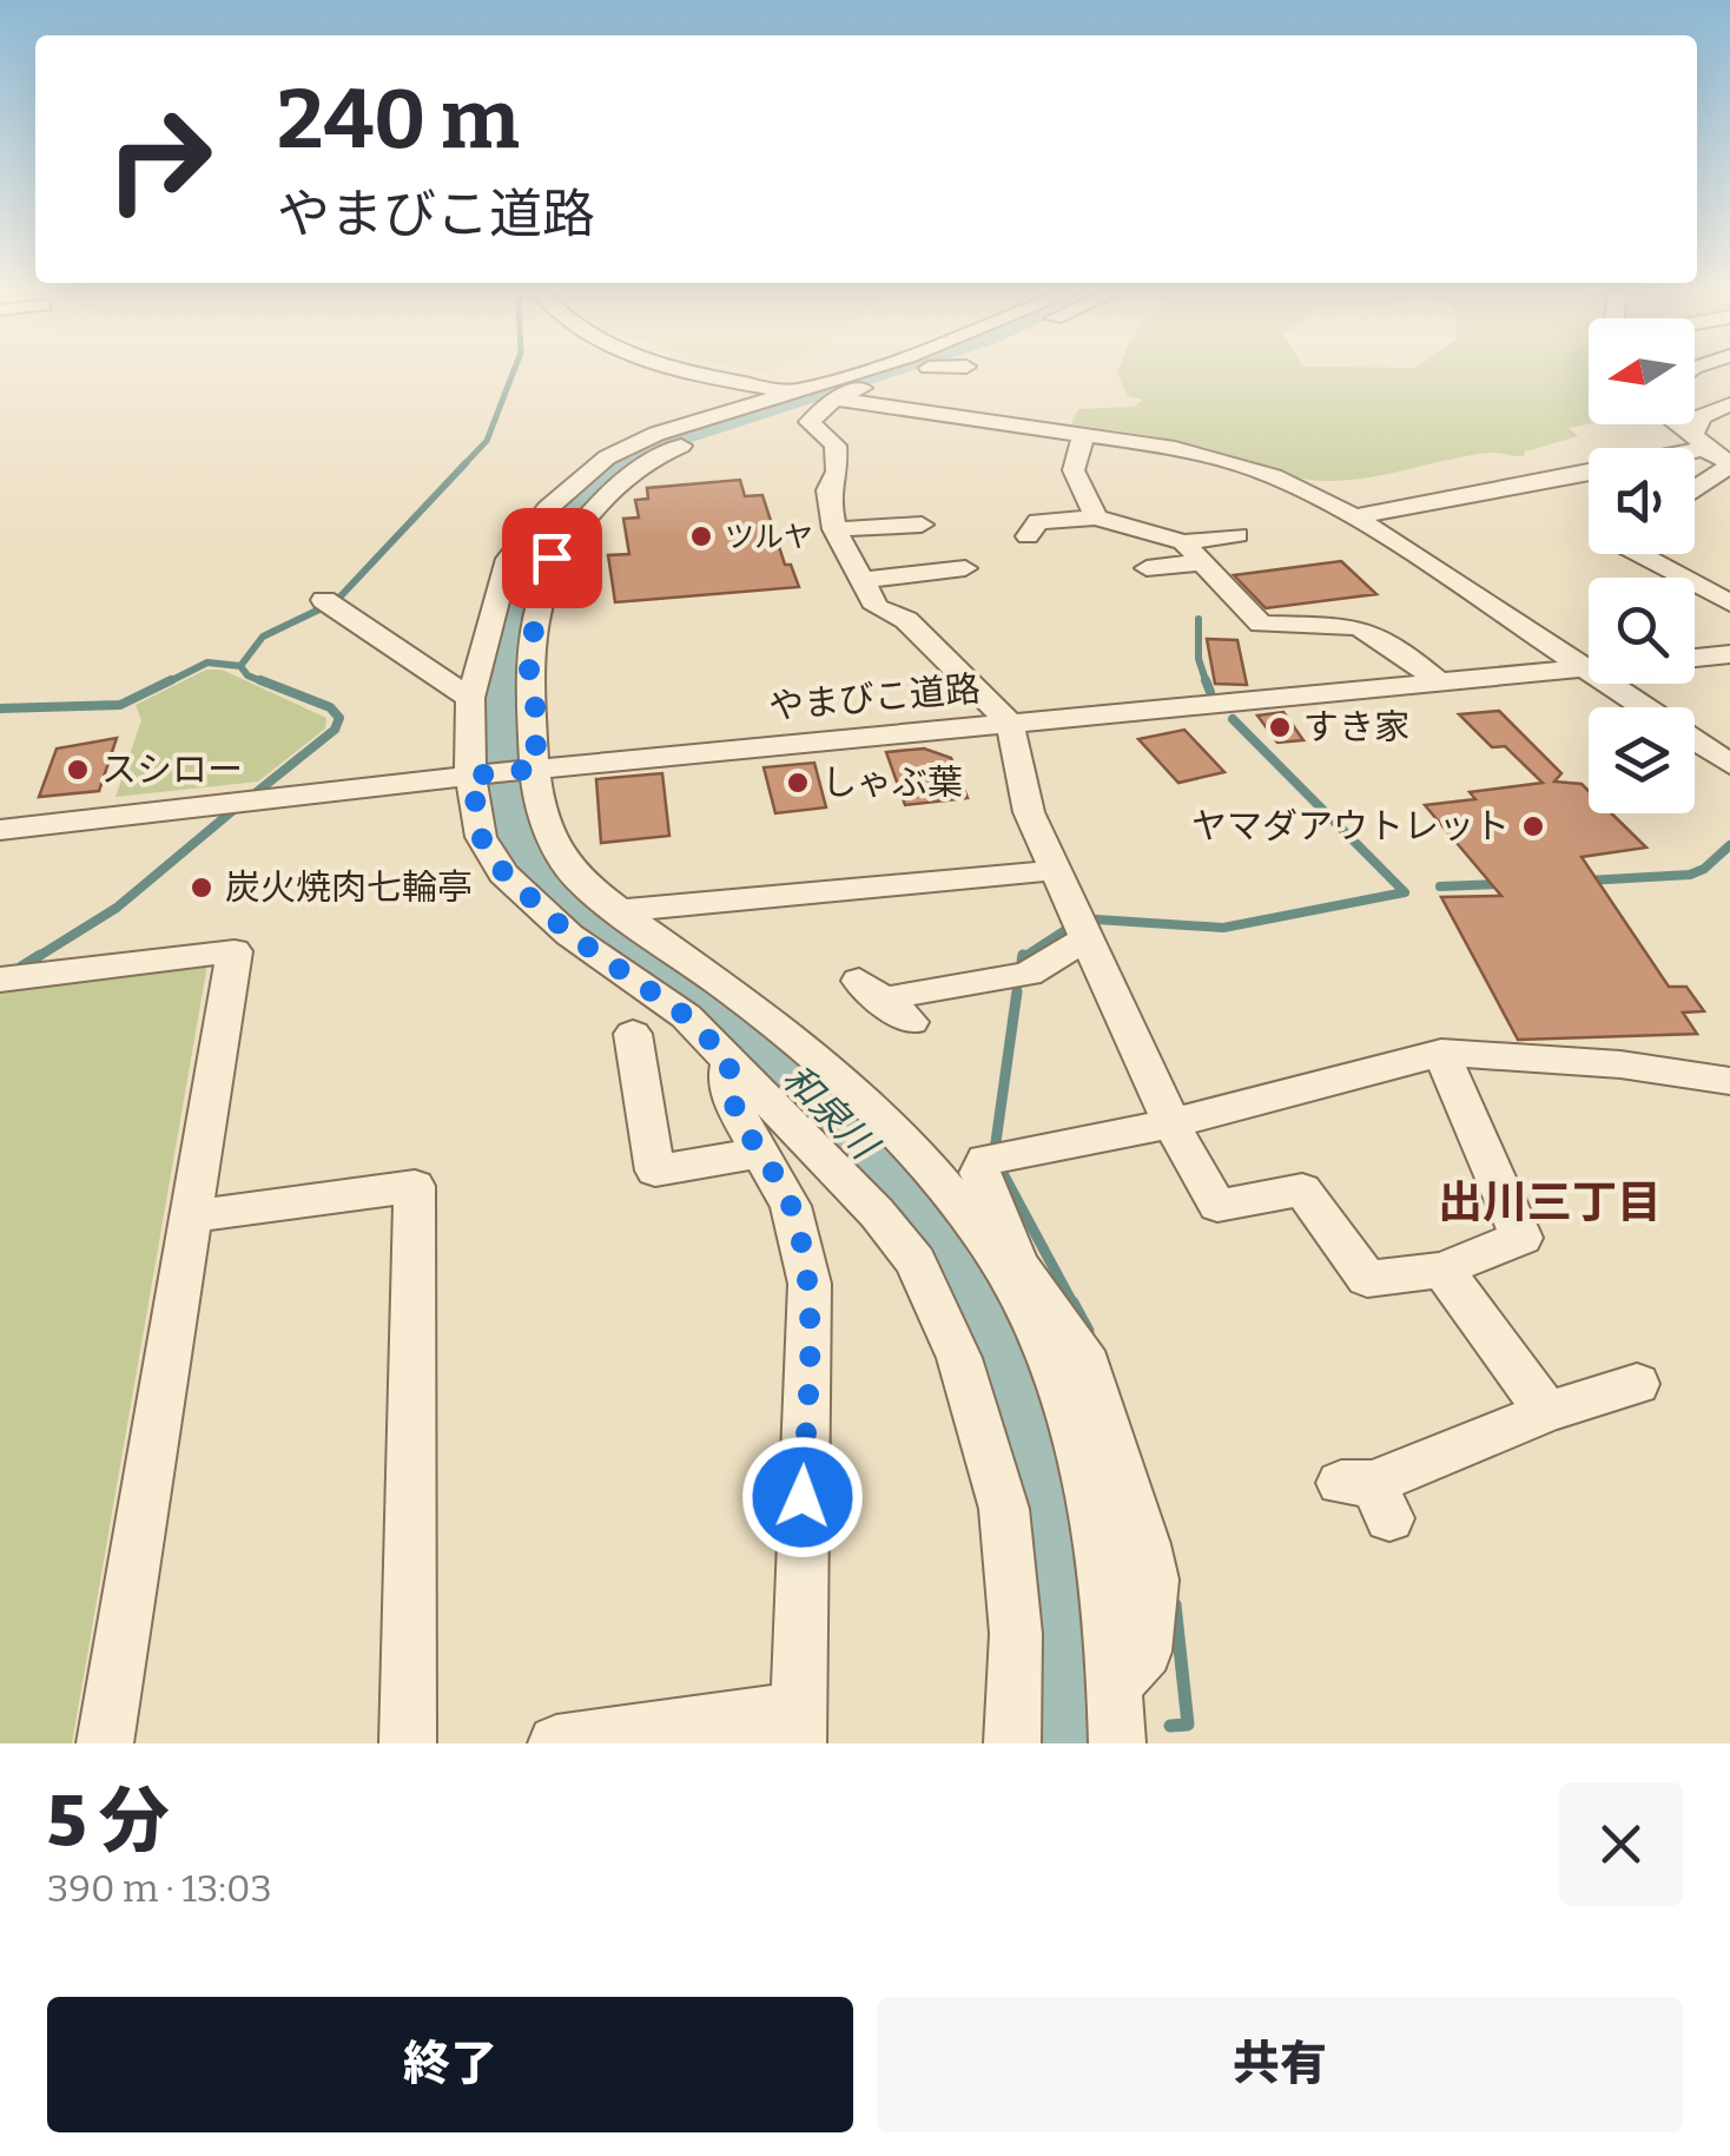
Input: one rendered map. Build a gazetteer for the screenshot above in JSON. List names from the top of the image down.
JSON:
{
  "streets": {
    "street": ["やまびこ道路"]
  },
  "districts": ["出川三丁目"],
  "water": ["和泉川"],
  "places": [
    "ツルヤ",
    "すき家",
    "スシロー",
    "しゃぶ葉",
    "ヤマダアウトレット",
    "炭火焼肉七輪亭"
  ],
  "north": "left",
  "page": {
    "turn": ["240 m", "やまびこ道路"],
    "heading": ["5 分", "390 m · 13:03"],
    "buttons": ["終了", "共有"]
  }
}
